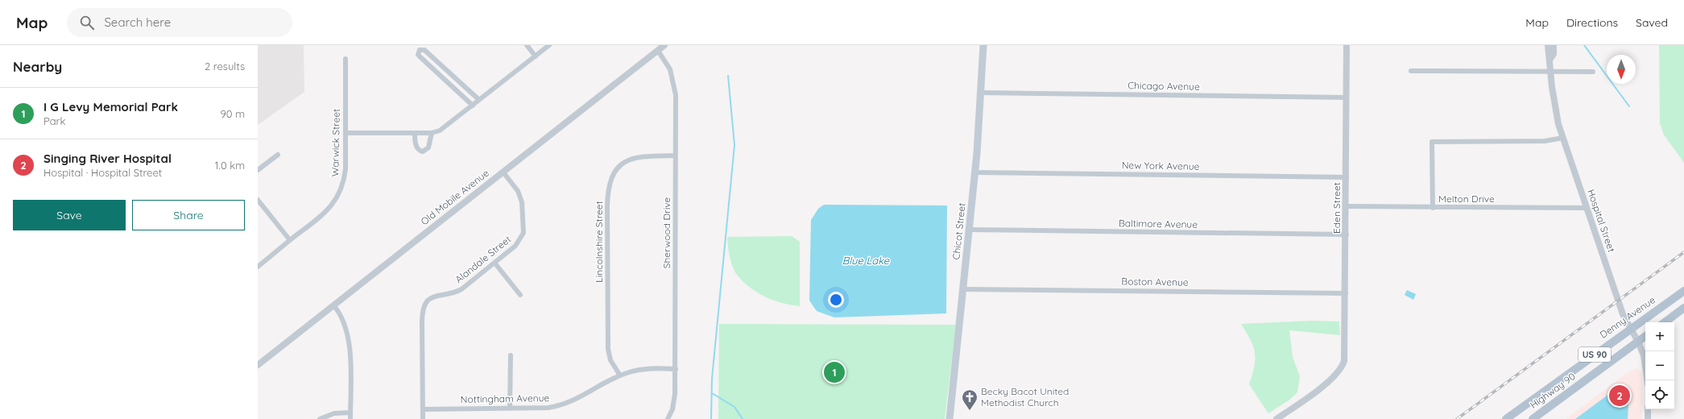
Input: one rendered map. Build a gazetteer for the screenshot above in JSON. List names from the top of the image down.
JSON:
{
  "streets": {
    "main road": [
      "Chicot Street",
      "Denny Avenue",
      "US 90",
      "Highway 90"
    ],
    "street": [
      "Chicago Avenue",
      "Warwick Street",
      "New York Avenue",
      "Old Mobile Avenue",
      "Melton Drive",
      "Eden Street",
      "Hospital Street",
      "Baltimore Avenue",
      "Sherwood Drive",
      "Lincolnshire Street",
      "Alandale Street",
      "Boston Avenue",
      "Nottingham Avenue"
    ]
  },
  "crossings": [
    ["Chicago Avenue", "Eden Street"],
    ["Chicago Avenue", "Chicot Street"],
    ["New York Avenue", "Eden Street"],
    ["New York Avenue", "Chicot Street"],
    ["Old Mobile Avenue", "Sherwood Drive"],
    ["Old Mobile Avenue", "Alandale Street"],
    ["Melton Drive", "Eden Street"],
    ["Melton Drive", "Hospital Street"],
    ["Eden Street", "Baltimore Avenue"],
    ["Eden Street", "Boston Avenue"],
    ["Hospital Street", "Denny Avenue"],
    ["Hospital Street", "Highway 90"],
    ["Baltimore Avenue", "Chicot Street"],
    ["Chicot Street", "Boston Avenue"],
    ["Sherwood Drive", "Lincolnshire Street"],
    ["Sherwood Drive", "Nottingham Avenue"],
    ["Lincolnshire Street", "Nottingham Avenue"],
    ["Alandale Street", "Nottingham Avenue"]
  ],
  "water": ["Blue Lake"],
  "places": {
    "church": ["Becky Bacot United Methodist Church"]
  },
  "north": "bottom",
  "page": {
    "header": "Map",
    "search": "Search here",
    "nav": ["Map", "Directions", "Saved"],
    "heading": ["Nearby", "2 results"],
    "list": [
      {
        "mark": "1",
        "name": "I G Levy Memorial Park",
        "note": "Park",
        "value": "90 m"
      },
      {
        "mark": "2",
        "name": "Singing River Hospital",
        "note": "Hospital · Hospital Street",
        "value": "1.0 km"
      }
    ],
    "buttons": ["Save", "Share"],
    "map_buttons": ["+", "−"],
    "pins": ["1", "2"]
  }
}
